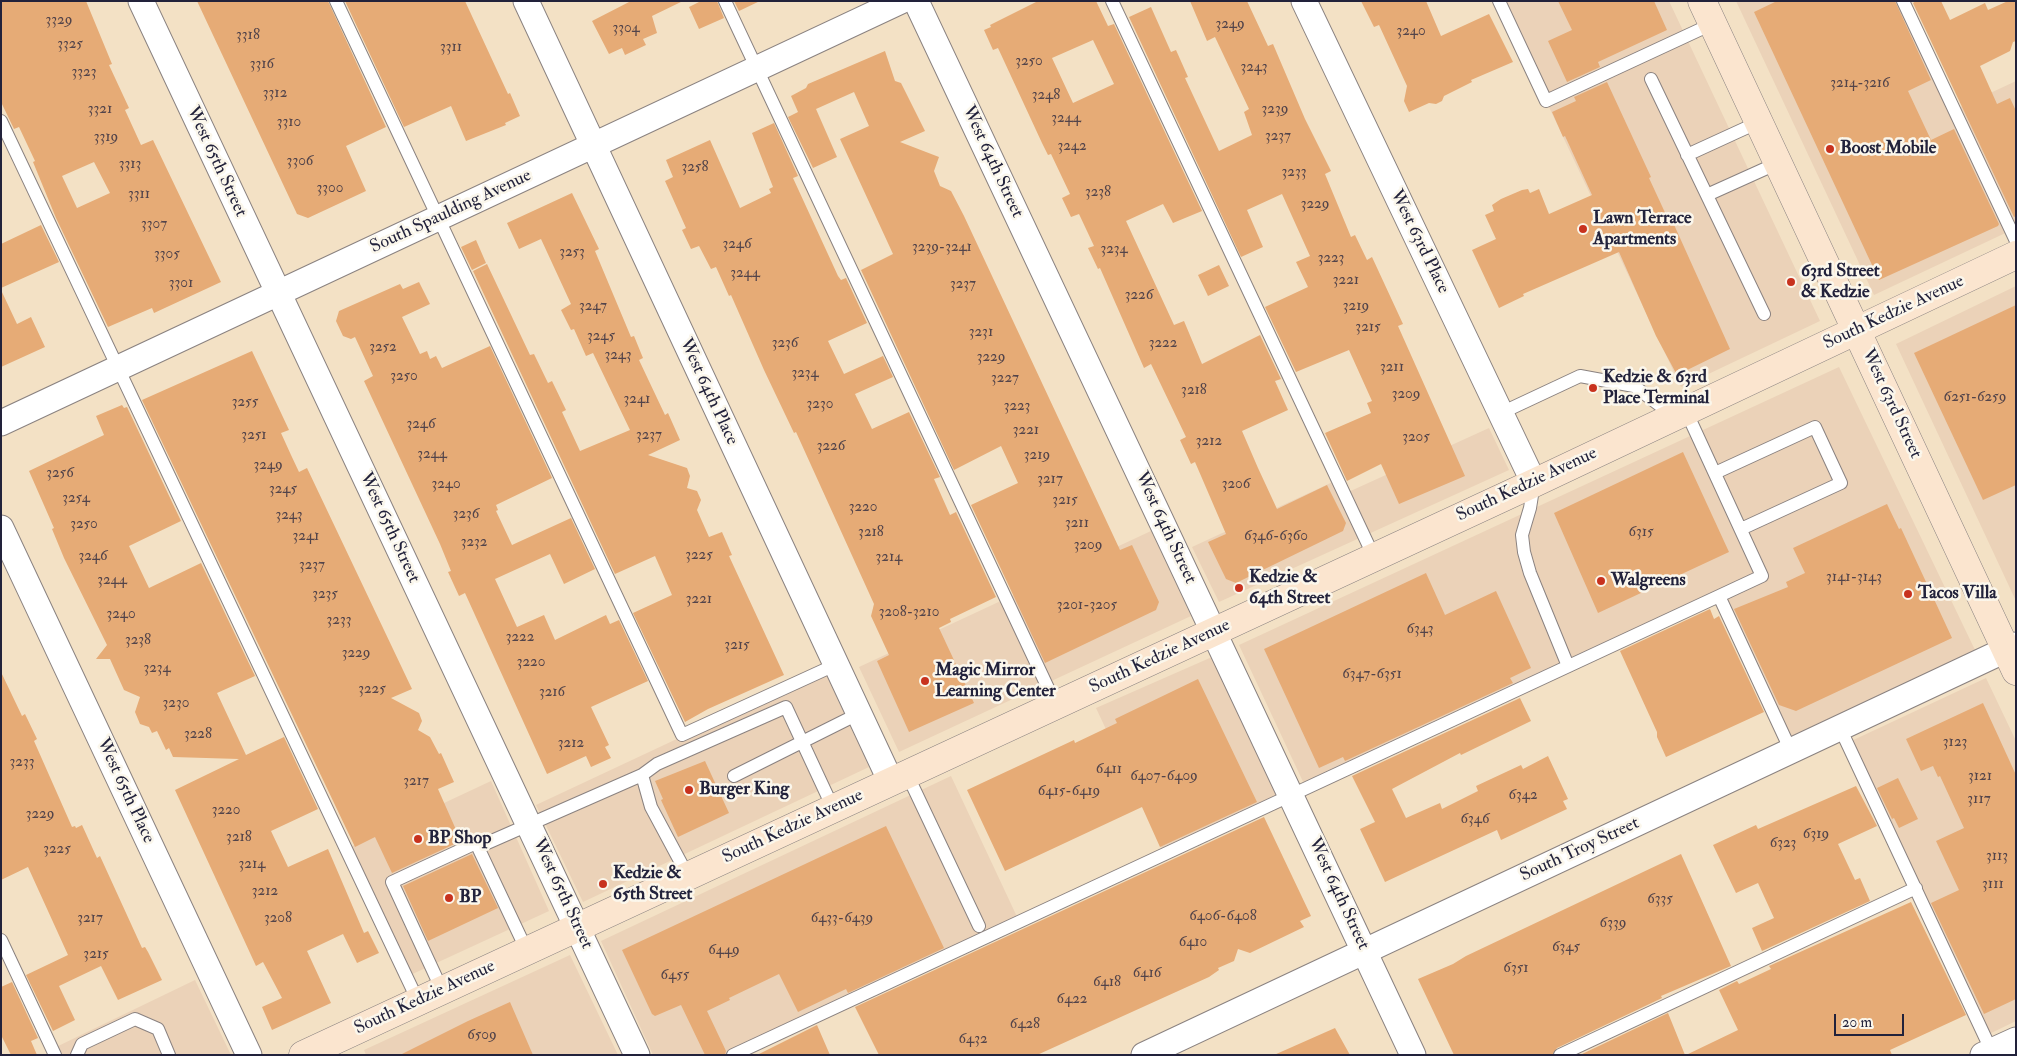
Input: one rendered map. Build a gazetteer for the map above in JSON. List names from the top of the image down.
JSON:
{
  "streets": {
    "main road": ["South Kedzie Avenue", "West 63rd Street"],
    "street": [
      "West 65th Street",
      "West 64th Street",
      "South Spaulding Avenue",
      "West 63rd Place",
      "West 64th Place",
      "West 65th Place",
      "South Troy Street"
    ]
  },
  "crossings": [
    ["West 65th Street", "South Spaulding Avenue"],
    ["West 65th Street", "South Kedzie Avenue"],
    ["West 64th Street", "South Kedzie Avenue"],
    ["West 64th Street", "South Troy Street"],
    ["South Spaulding Avenue", "West 64th Place"],
    ["West 63rd Place", "South Kedzie Avenue"],
    ["South Kedzie Avenue", "West 64th Place"],
    ["South Kedzie Avenue", "West 63rd Street"],
    ["West 63rd Street", "South Troy Street"]
  ],
  "places": [
    "Boost Mobile",
    "Lawn Terrace Apartments",
    "63rd Street & Kedzie",
    "Kedzie & 63rd Place Terminal",
    "Walgreens",
    "Kedzie & 64th Street",
    "Tacos Villa",
    "Magic Mirror Learning Center",
    "Burger King",
    "BP Shop",
    "Kedzie & 65th Street",
    "BP"
  ],
  "house_numbers": [
    "3329",
    "3249",
    "3304",
    "3240",
    "3318",
    "3325",
    "3311",
    "3250",
    "3316",
    "3243",
    "3323",
    "3214-3216",
    "3312",
    "3248",
    "3321",
    "3239",
    "3244",
    "3310",
    "3237",
    "3319",
    "3242",
    "3306",
    "3313",
    "3258",
    "3233",
    "3300",
    "3238",
    "3311",
    "3229",
    "3307",
    "3246",
    "3239-3241",
    "3234",
    "3253",
    "3305",
    "3223",
    "3244",
    "3221",
    "3301",
    "3237",
    "3226",
    "3247",
    "3219",
    "3215",
    "3231",
    "3245",
    "3236",
    "3222",
    "3252",
    "3243",
    "3229",
    "3211",
    "3234",
    "3250",
    "3227",
    "3218",
    "3209",
    "6251-6259",
    "3241",
    "3255",
    "3230",
    "3223",
    "3246",
    "3221",
    "3251",
    "3237",
    "3205",
    "3212",
    "3226",
    "3244",
    "3219",
    "3249",
    "3256",
    "3217",
    "3240",
    "3206",
    "3245",
    "3254",
    "3215",
    "3220",
    "3236",
    "3243",
    "3211",
    "3250",
    "3218",
    "6315",
    "3241",
    "6346-6360",
    "3232",
    "3209",
    "3225",
    "3246",
    "3214",
    "3237",
    "3141-3143",
    "3244",
    "3235",
    "3221",
    "3201-3205",
    "3208-3210",
    "3240",
    "3233",
    "6343",
    "3222",
    "3238",
    "3215",
    "3229",
    "3220",
    "3234",
    "6347-6351",
    "3225",
    "3216",
    "3230",
    "3228",
    "3123",
    "3212",
    "3233",
    "6411",
    "6407-6409",
    "3121",
    "3217",
    "6415-6419",
    "6342",
    "3117",
    "3220",
    "3229",
    "6346",
    "6319",
    "3218",
    "6323",
    "3225",
    "3113",
    "3214",
    "3111",
    "3212",
    "6335",
    "6406-6408",
    "3217",
    "3208",
    "6433-6439",
    "6339",
    "6410",
    "6345",
    "6449",
    "3215",
    "6351",
    "6416",
    "6455",
    "6418",
    "6422",
    "6428",
    "6509",
    "6432"
  ],
  "scale_bar": "20 m"
}
